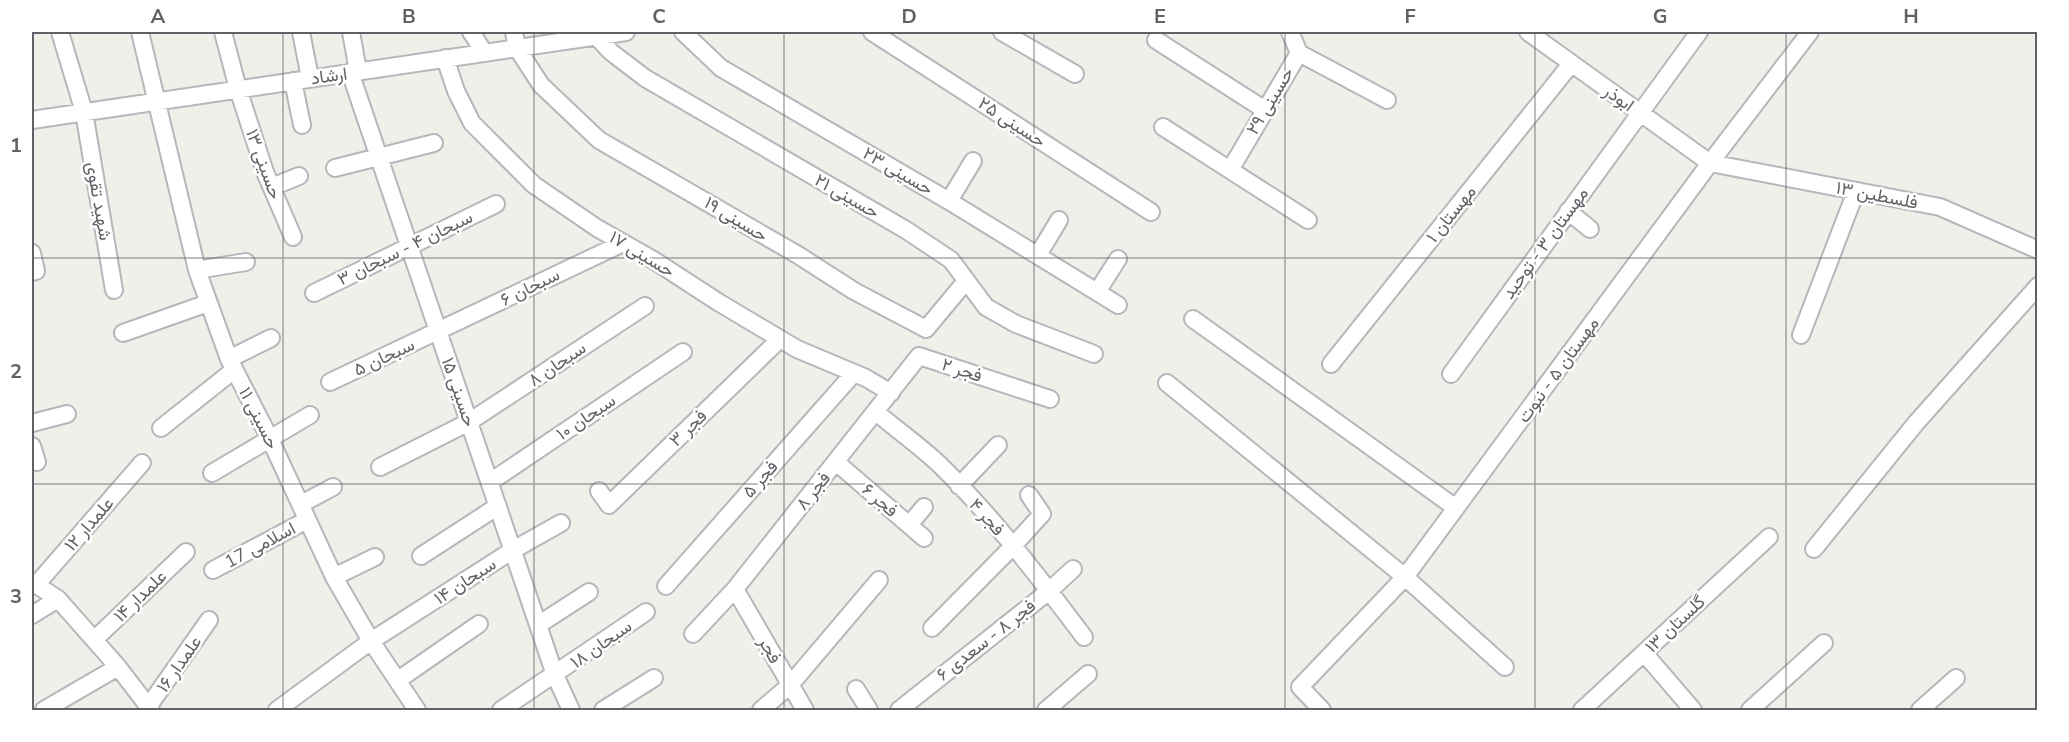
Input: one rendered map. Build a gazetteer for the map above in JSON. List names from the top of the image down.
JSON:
{
  "streets": {
    "street": [
      "ارشاد",
      "ابوذر",
      "حسینی ۲۹",
      "حسینی ۲۵",
      "حسینی ۱۳",
      "حسینی ۲۳",
      "فلسطین ۱۳",
      "حسینی ۲۱",
      "شهید تقوی",
      "مهستان ۱",
      "حسینی ۱۹",
      "مهستان ۳ - توحید",
      "سبحان ۴ - سبحان ۳",
      "حسینی ۱۷",
      "سبحان ۶",
      "سبحان ۵",
      "سبحان ۸",
      "فجر ۲",
      "مهستان ۵ - نبوت",
      "حسینی ۱۵",
      "سبحان ۱۰",
      "حسینی ۱۱",
      "فجر ۳",
      "فجر ۵",
      "فجر ۸",
      "فجر ۶",
      "فجر ۴",
      "علمدار ۱۲",
      "اسلامی 17",
      "سبحان ۱۴",
      "علمدار ۱۴",
      "گلستان ۱۳",
      "فجر ۸ - سعدی ۶",
      "سبحان ۱۸",
      "فجر",
      "علمدار ۱۶"
    ]
  },
  "crossings": [
    ["ارشاد", "حسینی ۱۳"],
    ["ارشاد", "حسینی ۲۱"],
    ["ارشاد", "شهید تقوی"],
    ["ارشاد", "حسینی ۱۹"],
    ["ارشاد", "حسینی ۱۷"],
    ["ارشاد", "حسینی ۱۵"],
    ["ارشاد", "حسینی ۱۱"],
    ["ابوذر", "فلسطین ۱۳"],
    ["ابوذر", "مهستان ۱"],
    ["ابوذر", "مهستان ۳ - توحید"],
    ["ابوذر", "مهستان ۵ - نبوت"],
    ["فلسطین ۱۳", "مهستان ۵ - نبوت"],
    ["حسینی ۲۱", "حسینی ۱۹"],
    ["سبحان ۴ - سبحان ۳", "حسینی ۱۵"],
    ["حسینی ۱۷", "سبحان ۶"],
    ["حسینی ۱۷", "فجر ۲"],
    ["حسینی ۱۷", "فجر ۳"],
    ["حسینی ۱۷", "فجر ۵"],
    ["حسینی ۱۷", "فجر ۸"],
    ["سبحان ۶", "سبحان ۵"],
    ["سبحان ۶", "حسینی ۱۵"],
    ["سبحان ۵", "حسینی ۱۵"],
    ["سبحان ۸", "حسینی ۱۵"],
    ["فجر ۲", "فجر ۸"],
    ["حسینی ۱۵", "سبحان ۱۰"],
    ["حسینی ۱۵", "سبحان ۱۴"],
    ["حسینی ۱۵", "سبحان ۱۸"],
    ["حسینی ۱۱", "اسلامی 17"],
    ["حسینی ۱۱", "سبحان ۱۴"],
    ["فجر ۸", "فجر ۶"],
    ["فجر ۸", "فجر ۴"],
    ["فجر ۸", "فجر"],
    ["فجر ۴", "فجر ۸ - سعدی ۶"]
  ],
  "grid": {
    "columns": [
      "A",
      "B",
      "C",
      "D",
      "E",
      "F",
      "G",
      "H"
    ],
    "rows": ["1", "2", "3"]
  }
}
